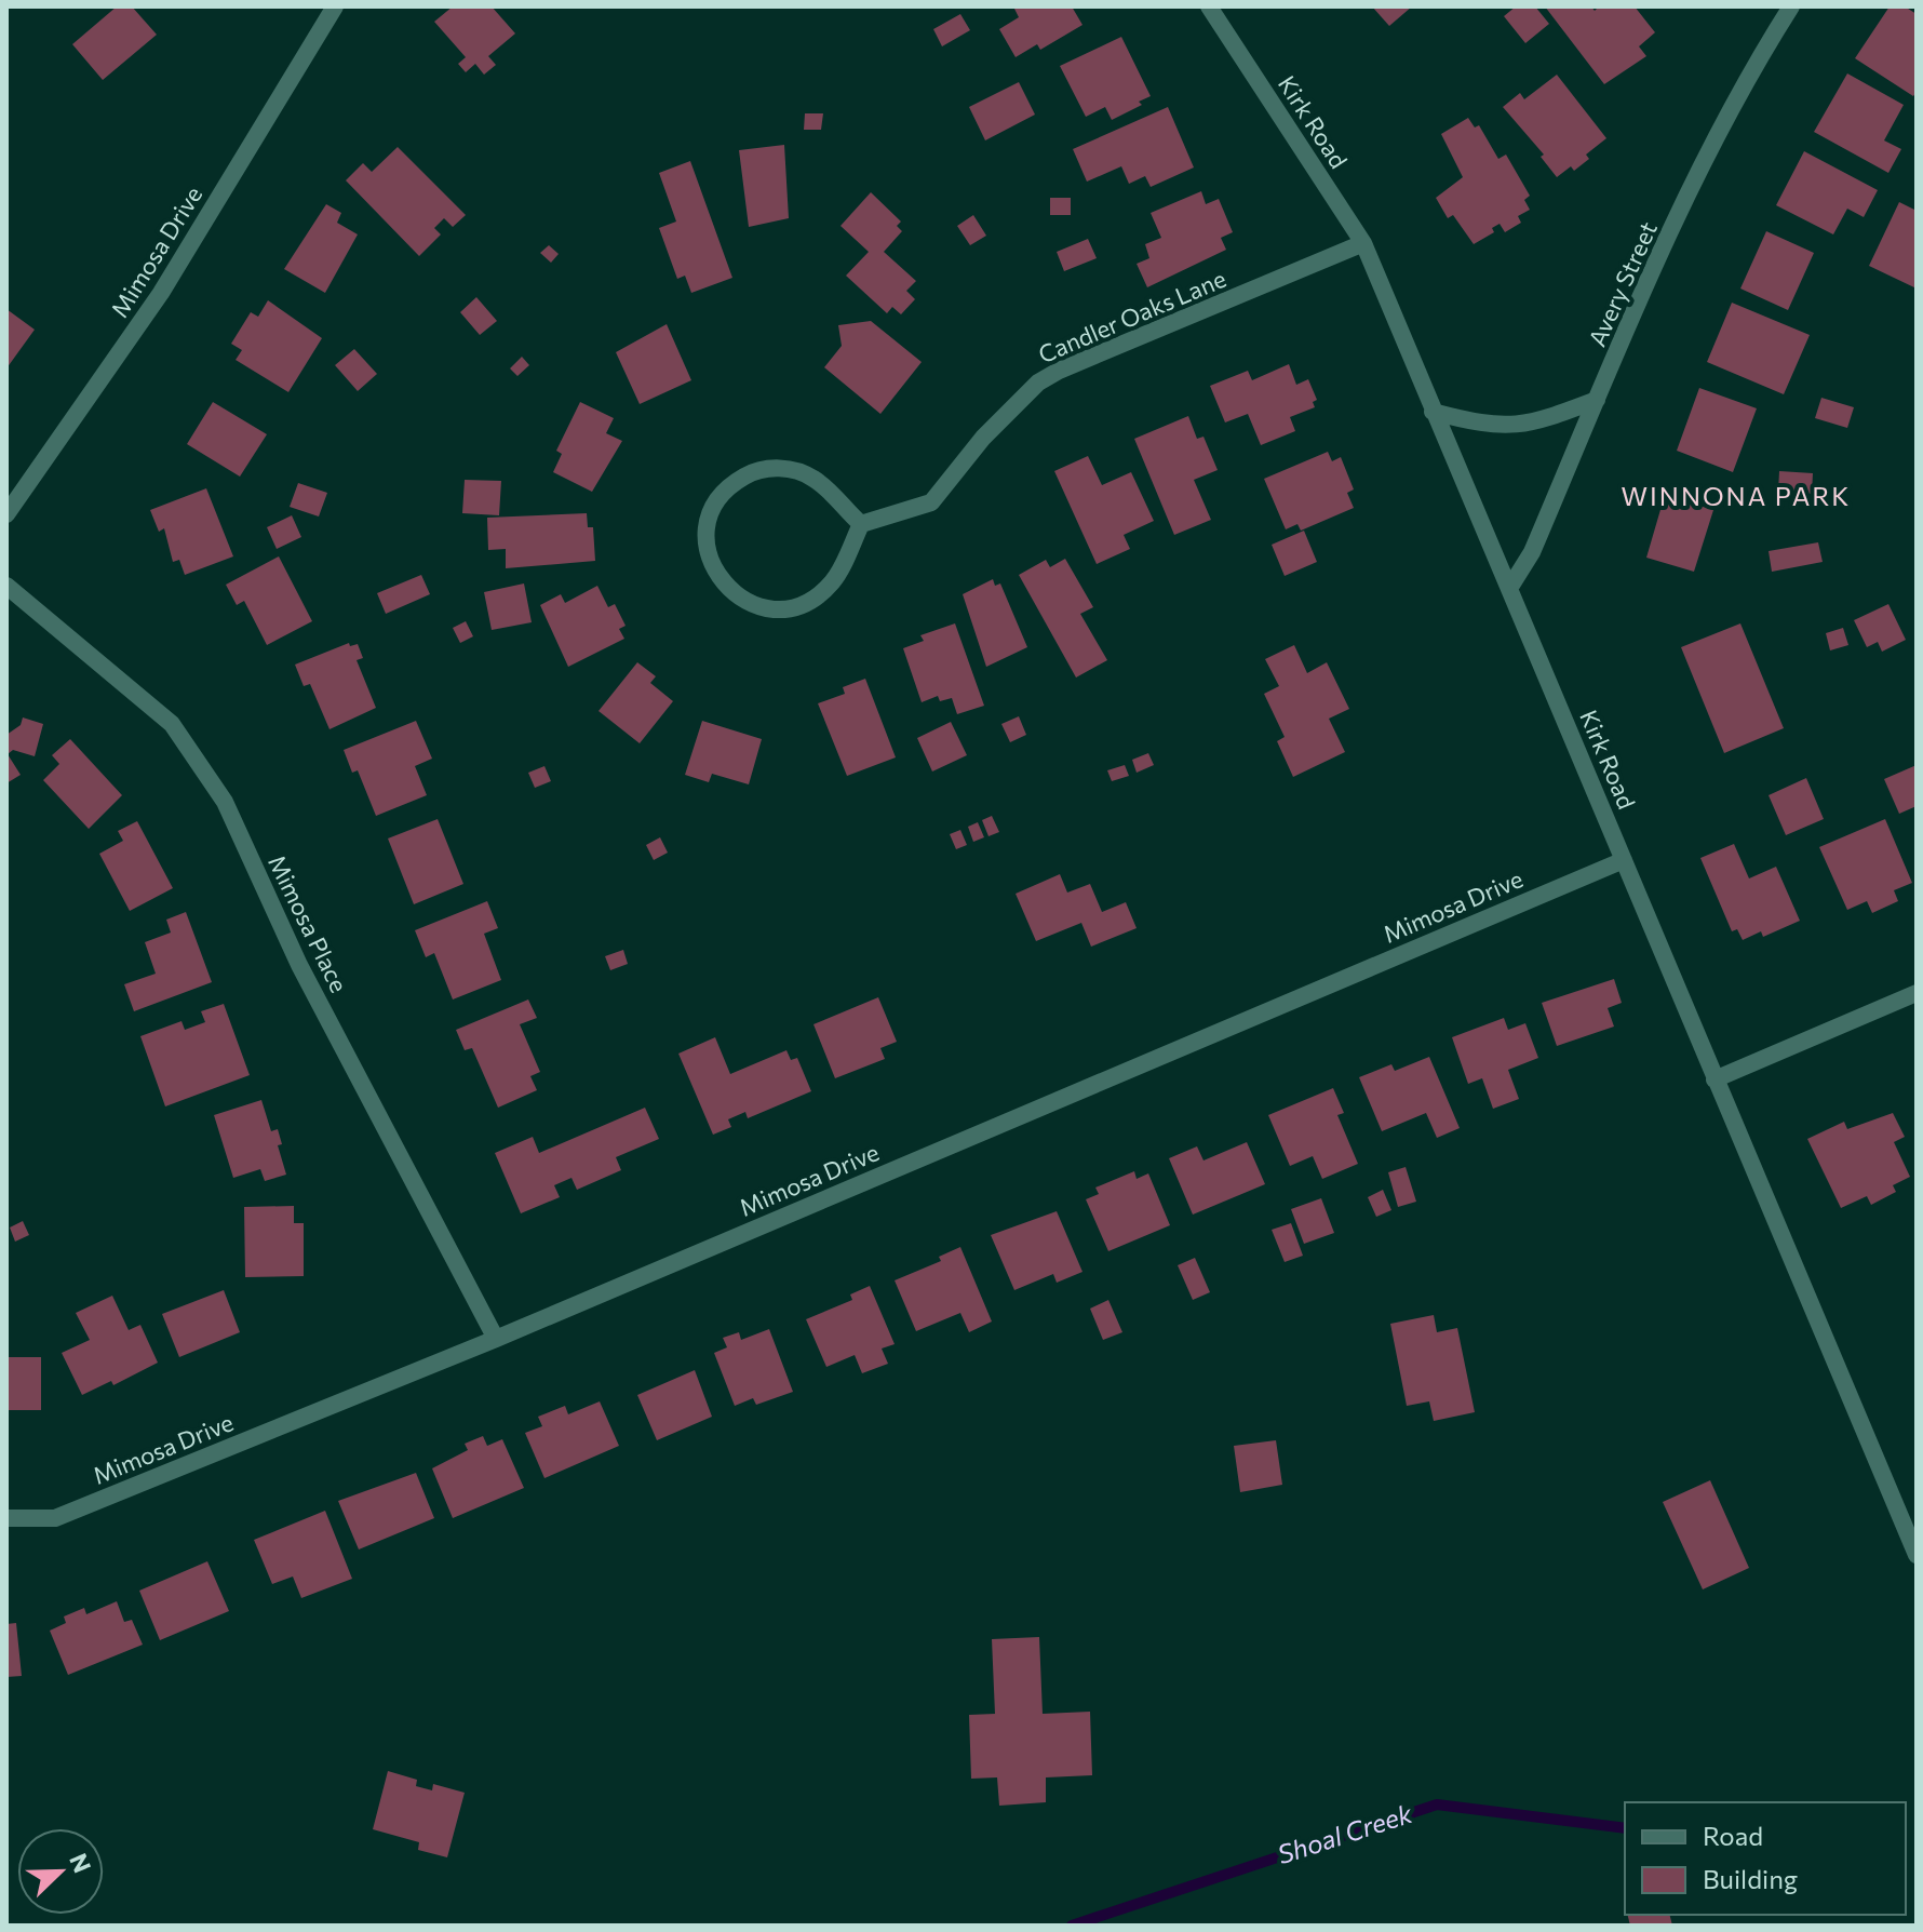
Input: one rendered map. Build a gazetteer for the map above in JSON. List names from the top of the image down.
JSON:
{
  "streets": {
    "street": [
      "Kirk Road",
      "Mimosa Drive",
      "Avery Street",
      "Candler Oaks Lane",
      "Mimosa Place"
    ]
  },
  "crossings": [
    ["Kirk Road", "Mimosa Drive"],
    ["Kirk Road", "Avery Street"],
    ["Kirk Road", "Candler Oaks Lane"],
    ["Mimosa Drive", "Mimosa Place"]
  ],
  "districts": ["WINNONA PARK"],
  "water": ["Shoal Creek"],
  "legend": ["Road", "Building"],
  "north": "top right"
}
